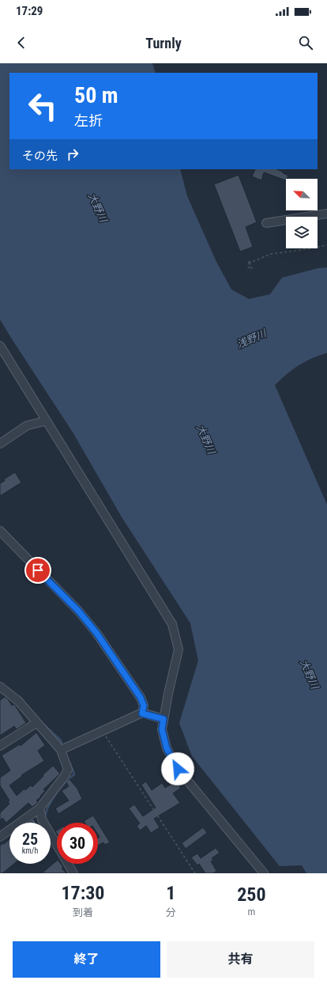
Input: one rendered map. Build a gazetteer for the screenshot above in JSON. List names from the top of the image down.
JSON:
{
  "water": ["大野川", "浅野川"],
  "north": "top left",
  "page": {
    "status": "17:29",
    "header": "Turnly",
    "turn": ["50 m", "左折"],
    "then": "その先",
    "speed": "25 km/h",
    "limit": "30",
    "eta": [
      "17:30",
      "到着",
      "1",
      "分",
      "250",
      "m"
    ],
    "buttons": ["終了", "共有"]
  }
}
